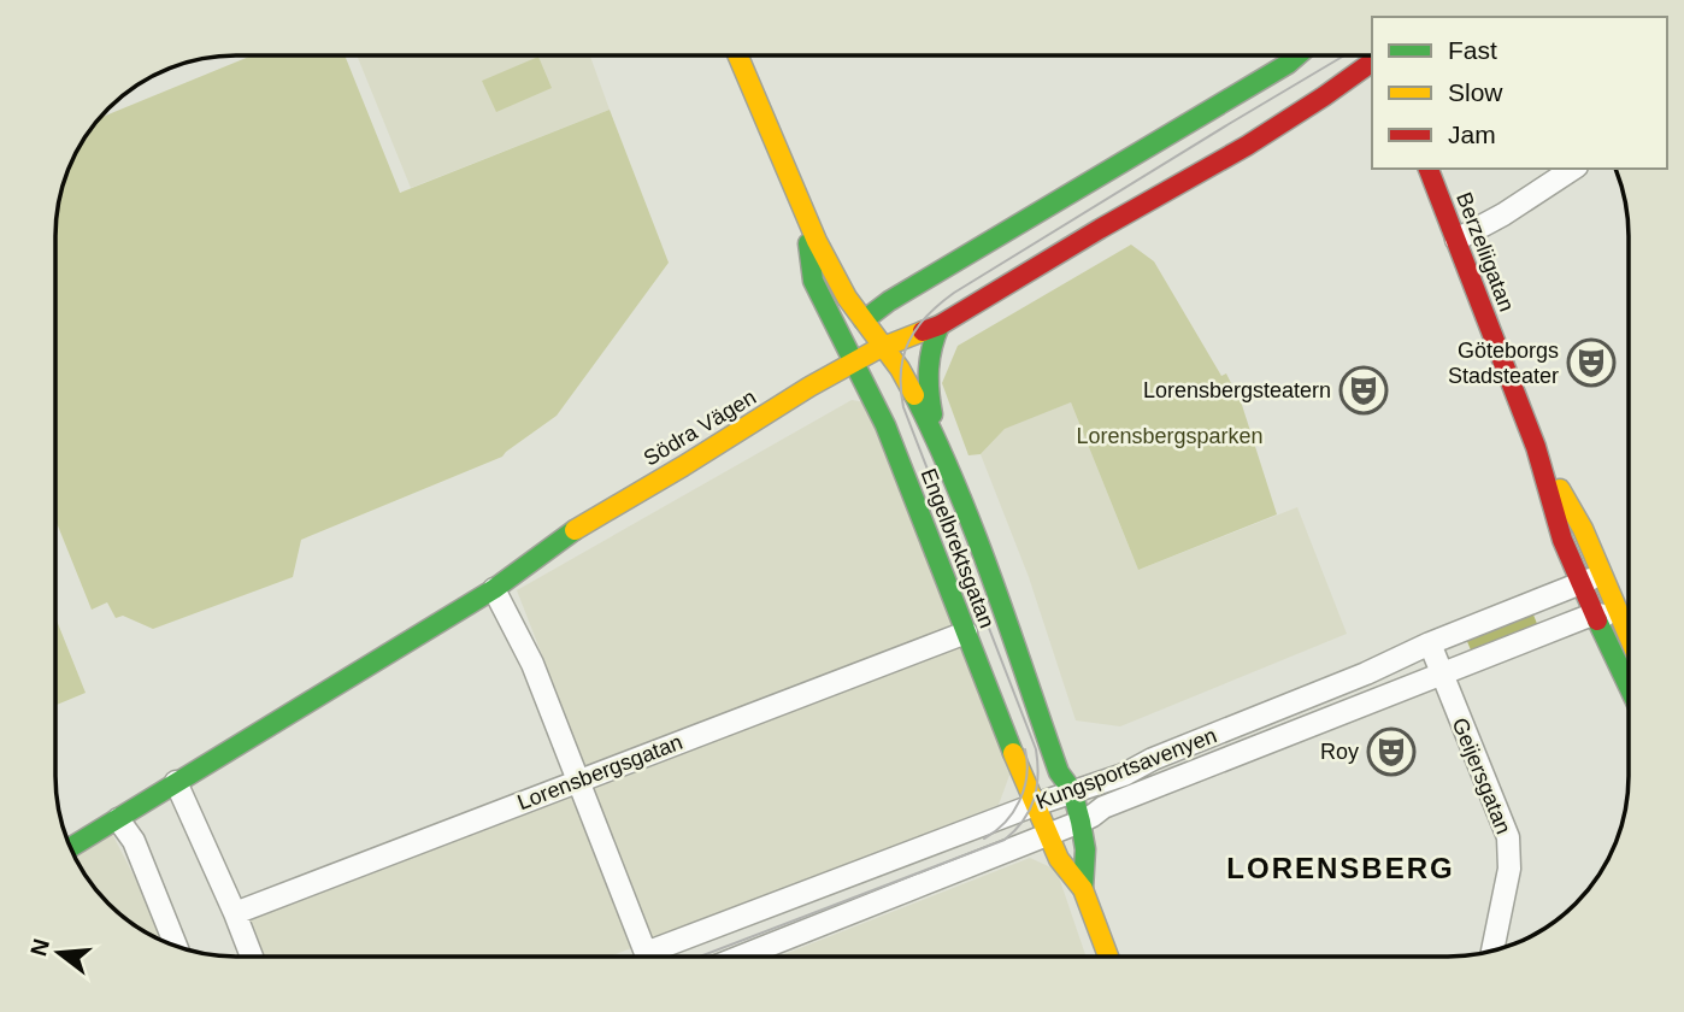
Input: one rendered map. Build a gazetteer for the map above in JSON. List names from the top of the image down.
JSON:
{
  "streets": {
    "street": [
      "Berzeliigatan",
      "Södra Vägen",
      "Engelbrektsgatan",
      "Kungsportsavenyen",
      "Lorensbergsgatan",
      "Geijersgatan"
    ]
  },
  "crossings": [
    ["Berzeliigatan", "Kungsportsavenyen"],
    ["Södra Vägen", "Engelbrektsgatan"],
    ["Engelbrektsgatan", "Kungsportsavenyen"],
    ["Engelbrektsgatan", "Lorensbergsgatan"],
    ["Kungsportsavenyen", "Lorensbergsgatan"],
    ["Kungsportsavenyen", "Geijersgatan"]
  ],
  "districts": ["LORENSBERG"],
  "parks": ["Lorensbergsparken"],
  "places": {
    "theatre": ["Göteborgs Stadsteater", "Lorensbergsteatern", "Roy"]
  },
  "legend": ["Fast", "Slow", "Jam"],
  "north": "left"
}
